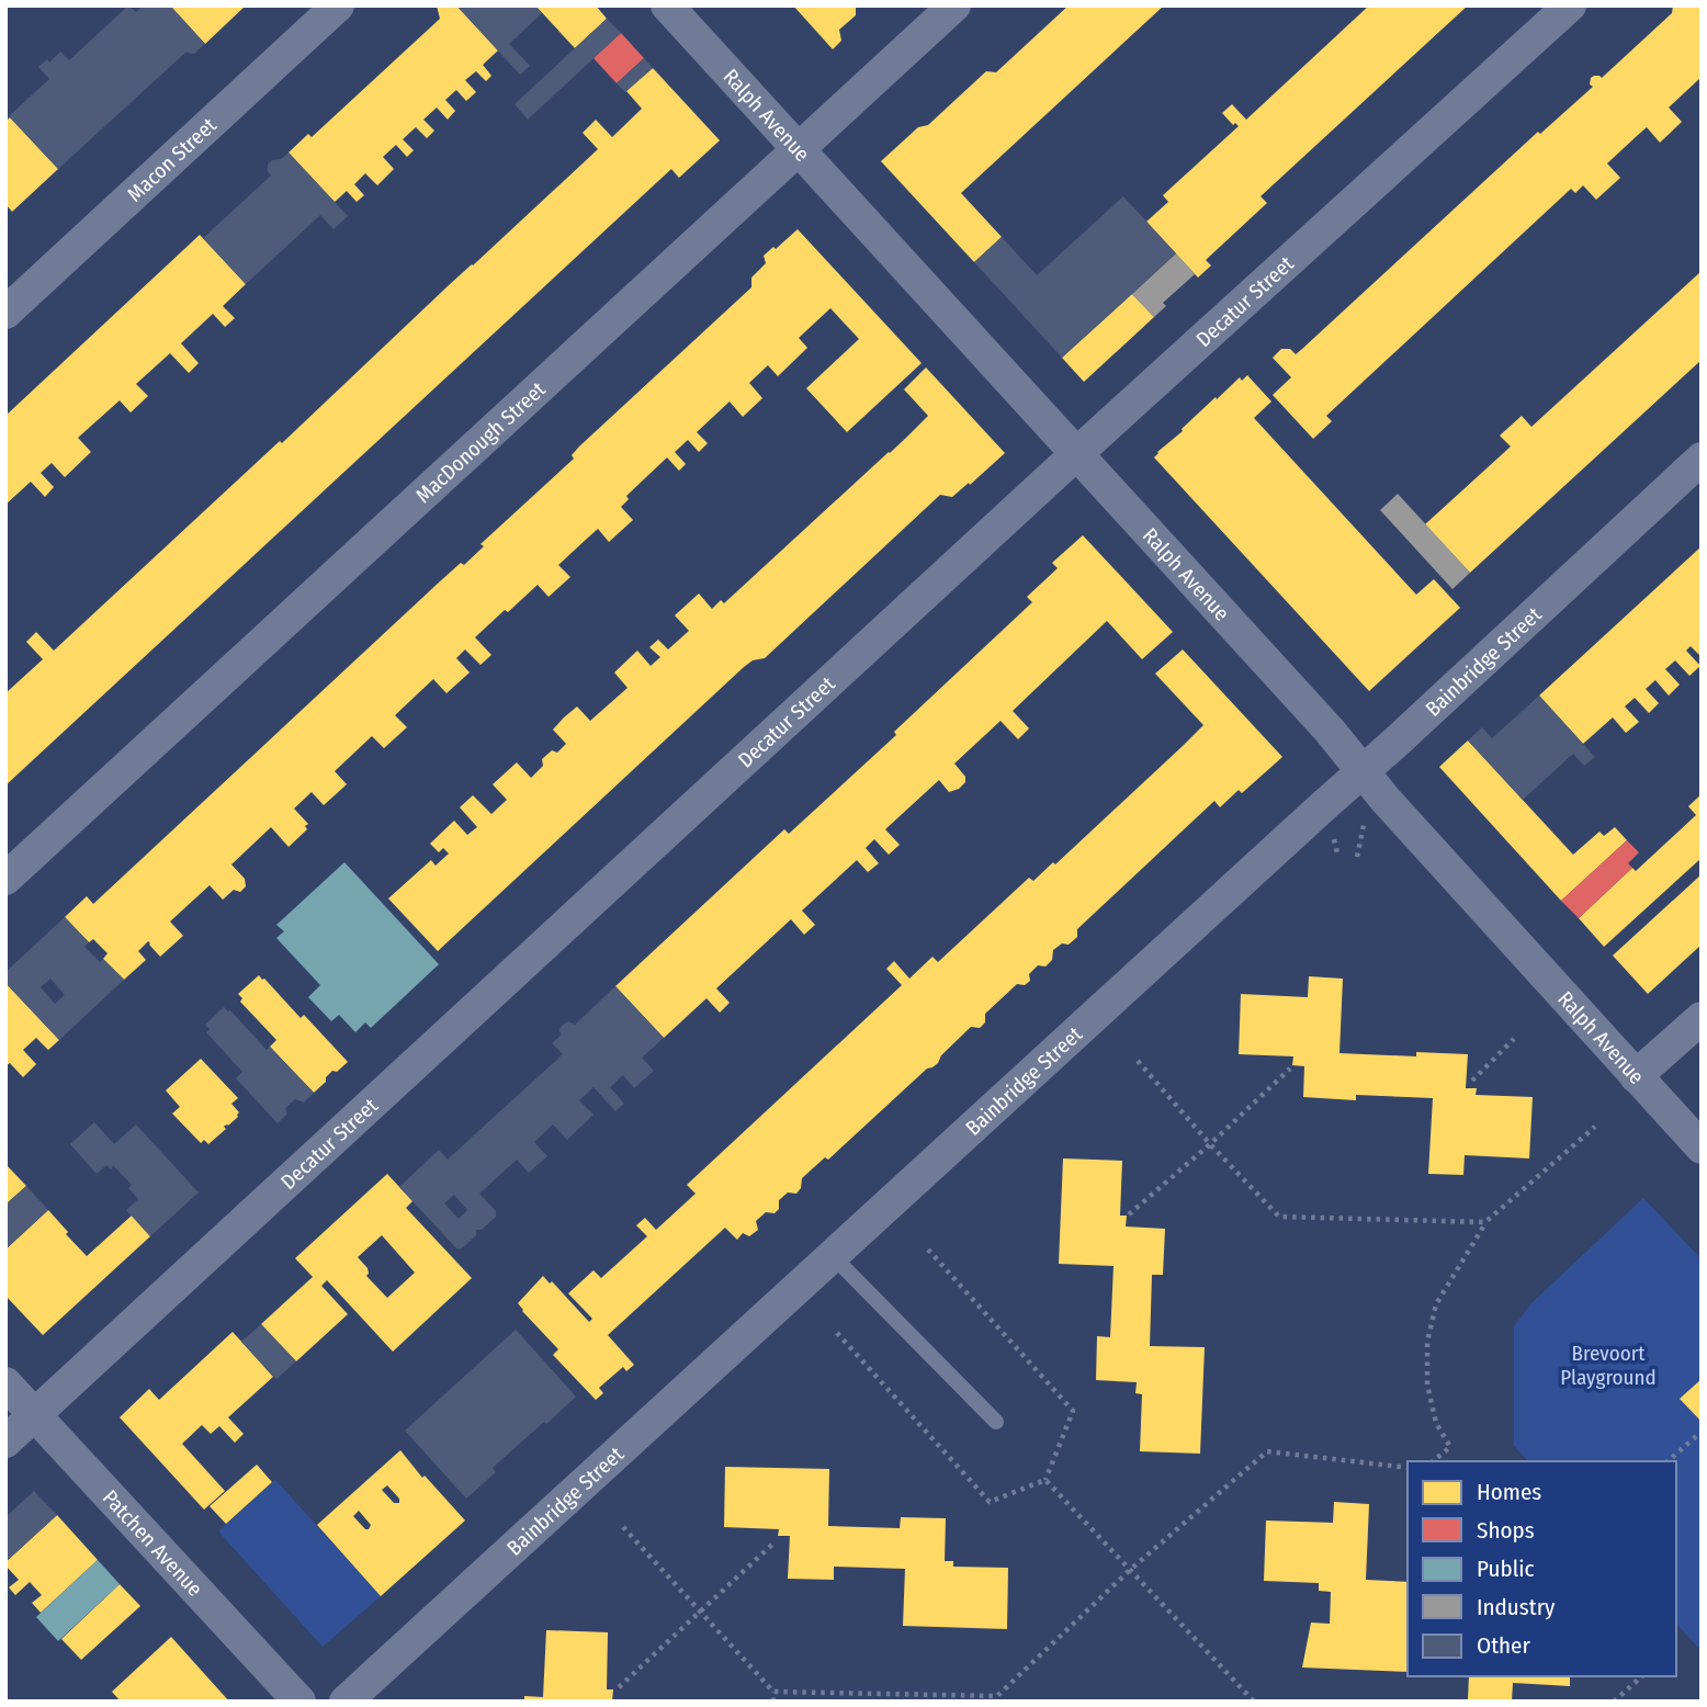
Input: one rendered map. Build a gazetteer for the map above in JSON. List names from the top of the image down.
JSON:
{
  "streets": {
    "street": [
      "Ralph Avenue",
      "Macon Street",
      "Decatur Street",
      "MacDonough Street",
      "Bainbridge Street",
      "Patchen Avenue"
    ]
  },
  "crossings": [
    ["Ralph Avenue", "Decatur Street"],
    ["Ralph Avenue", "MacDonough Street"],
    ["Ralph Avenue", "Bainbridge Street"],
    ["Decatur Street", "Patchen Avenue"]
  ],
  "parks": ["Brevoort Playground"],
  "legend": [
    "Homes",
    "Shops",
    "Public",
    "Industry",
    "Other"
  ]
}
